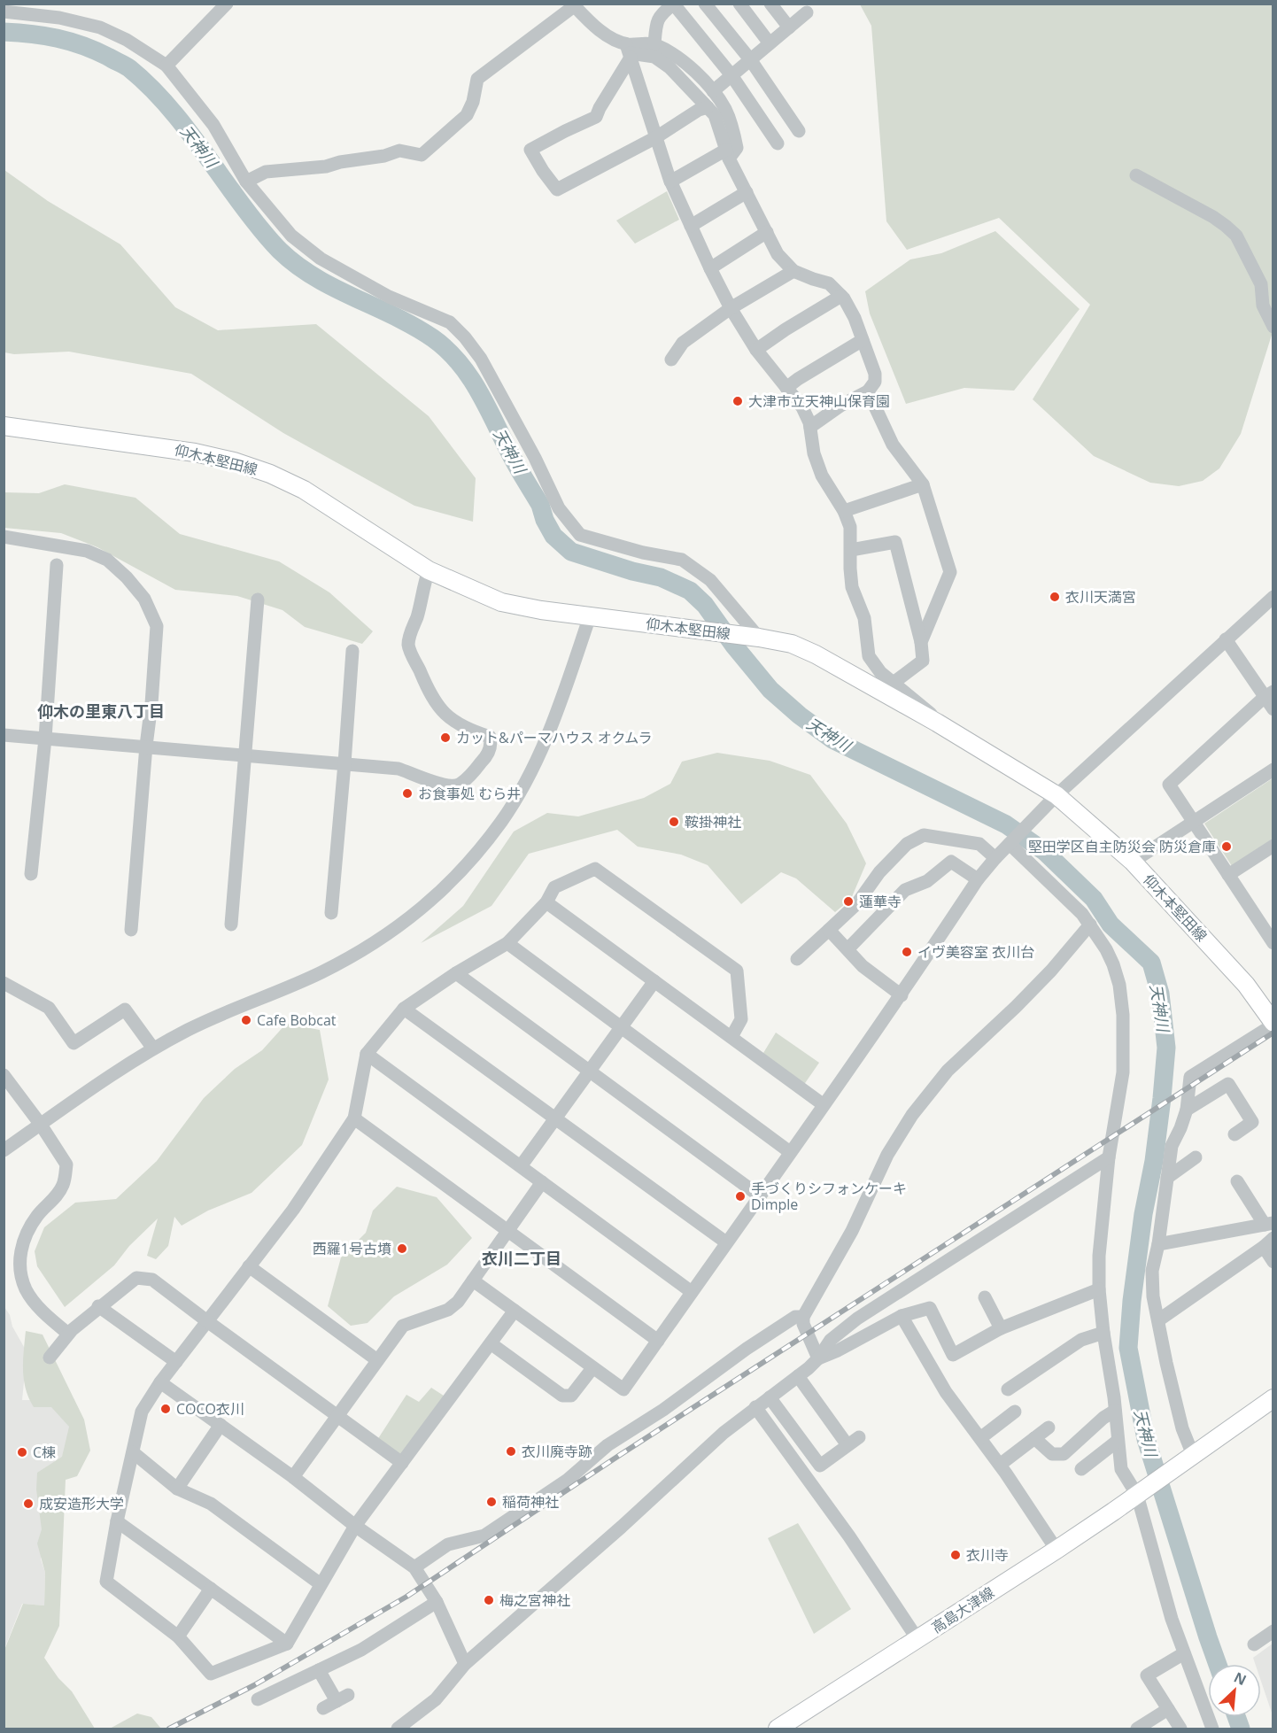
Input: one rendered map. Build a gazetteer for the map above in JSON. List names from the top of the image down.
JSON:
{
  "streets": {
    "main road": ["仰木本堅田線", "高島大津線"]
  },
  "districts": ["仰木の里東八丁目", "衣川二丁目"],
  "water": ["天神川"],
  "places": [
    "大津市立天神山保育園",
    "衣川天満宮",
    "カット&パーマハウス オクムラ",
    "お食事処 むら井",
    "鞍掛神社",
    "堅田学区自主防災会 防災倉庫",
    "蓮華寺",
    "イヴ美容室 衣川台",
    "Cafe Bobcat",
    "手づくりシフォンケーキ Dimple",
    "西羅1号古墳",
    "COCO衣川",
    "衣川廃寺跡",
    "C棟",
    "稲荷神社",
    "成安造形大学",
    "衣川寺",
    "梅之宮神社"
  ],
  "north": "top right"
}
